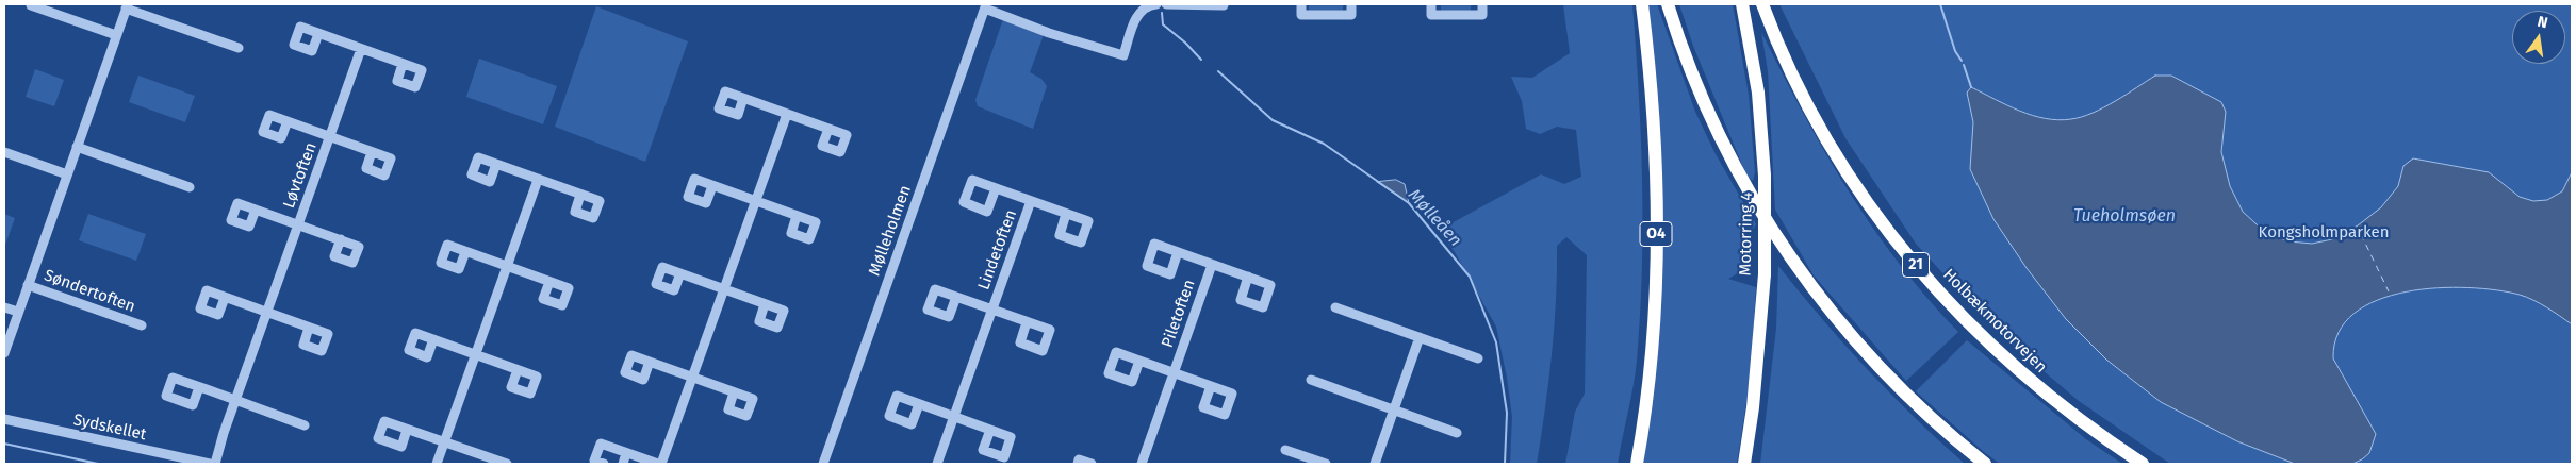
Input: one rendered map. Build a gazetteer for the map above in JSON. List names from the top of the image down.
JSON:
{
  "streets": {
    "highway": [
      "O4",
      "Motorring 4",
      "21",
      "Holbækmotorvejen"
    ],
    "street": [
      "Løvtoften",
      "Mølleholmen",
      "Lindetoften",
      "Søndertoften",
      "Piletoften",
      "Sydskellet"
    ]
  },
  "water": ["Tueholmsøen", "Mølleåen"],
  "parks": ["Kongsholmparken"],
  "north": "top"
}
